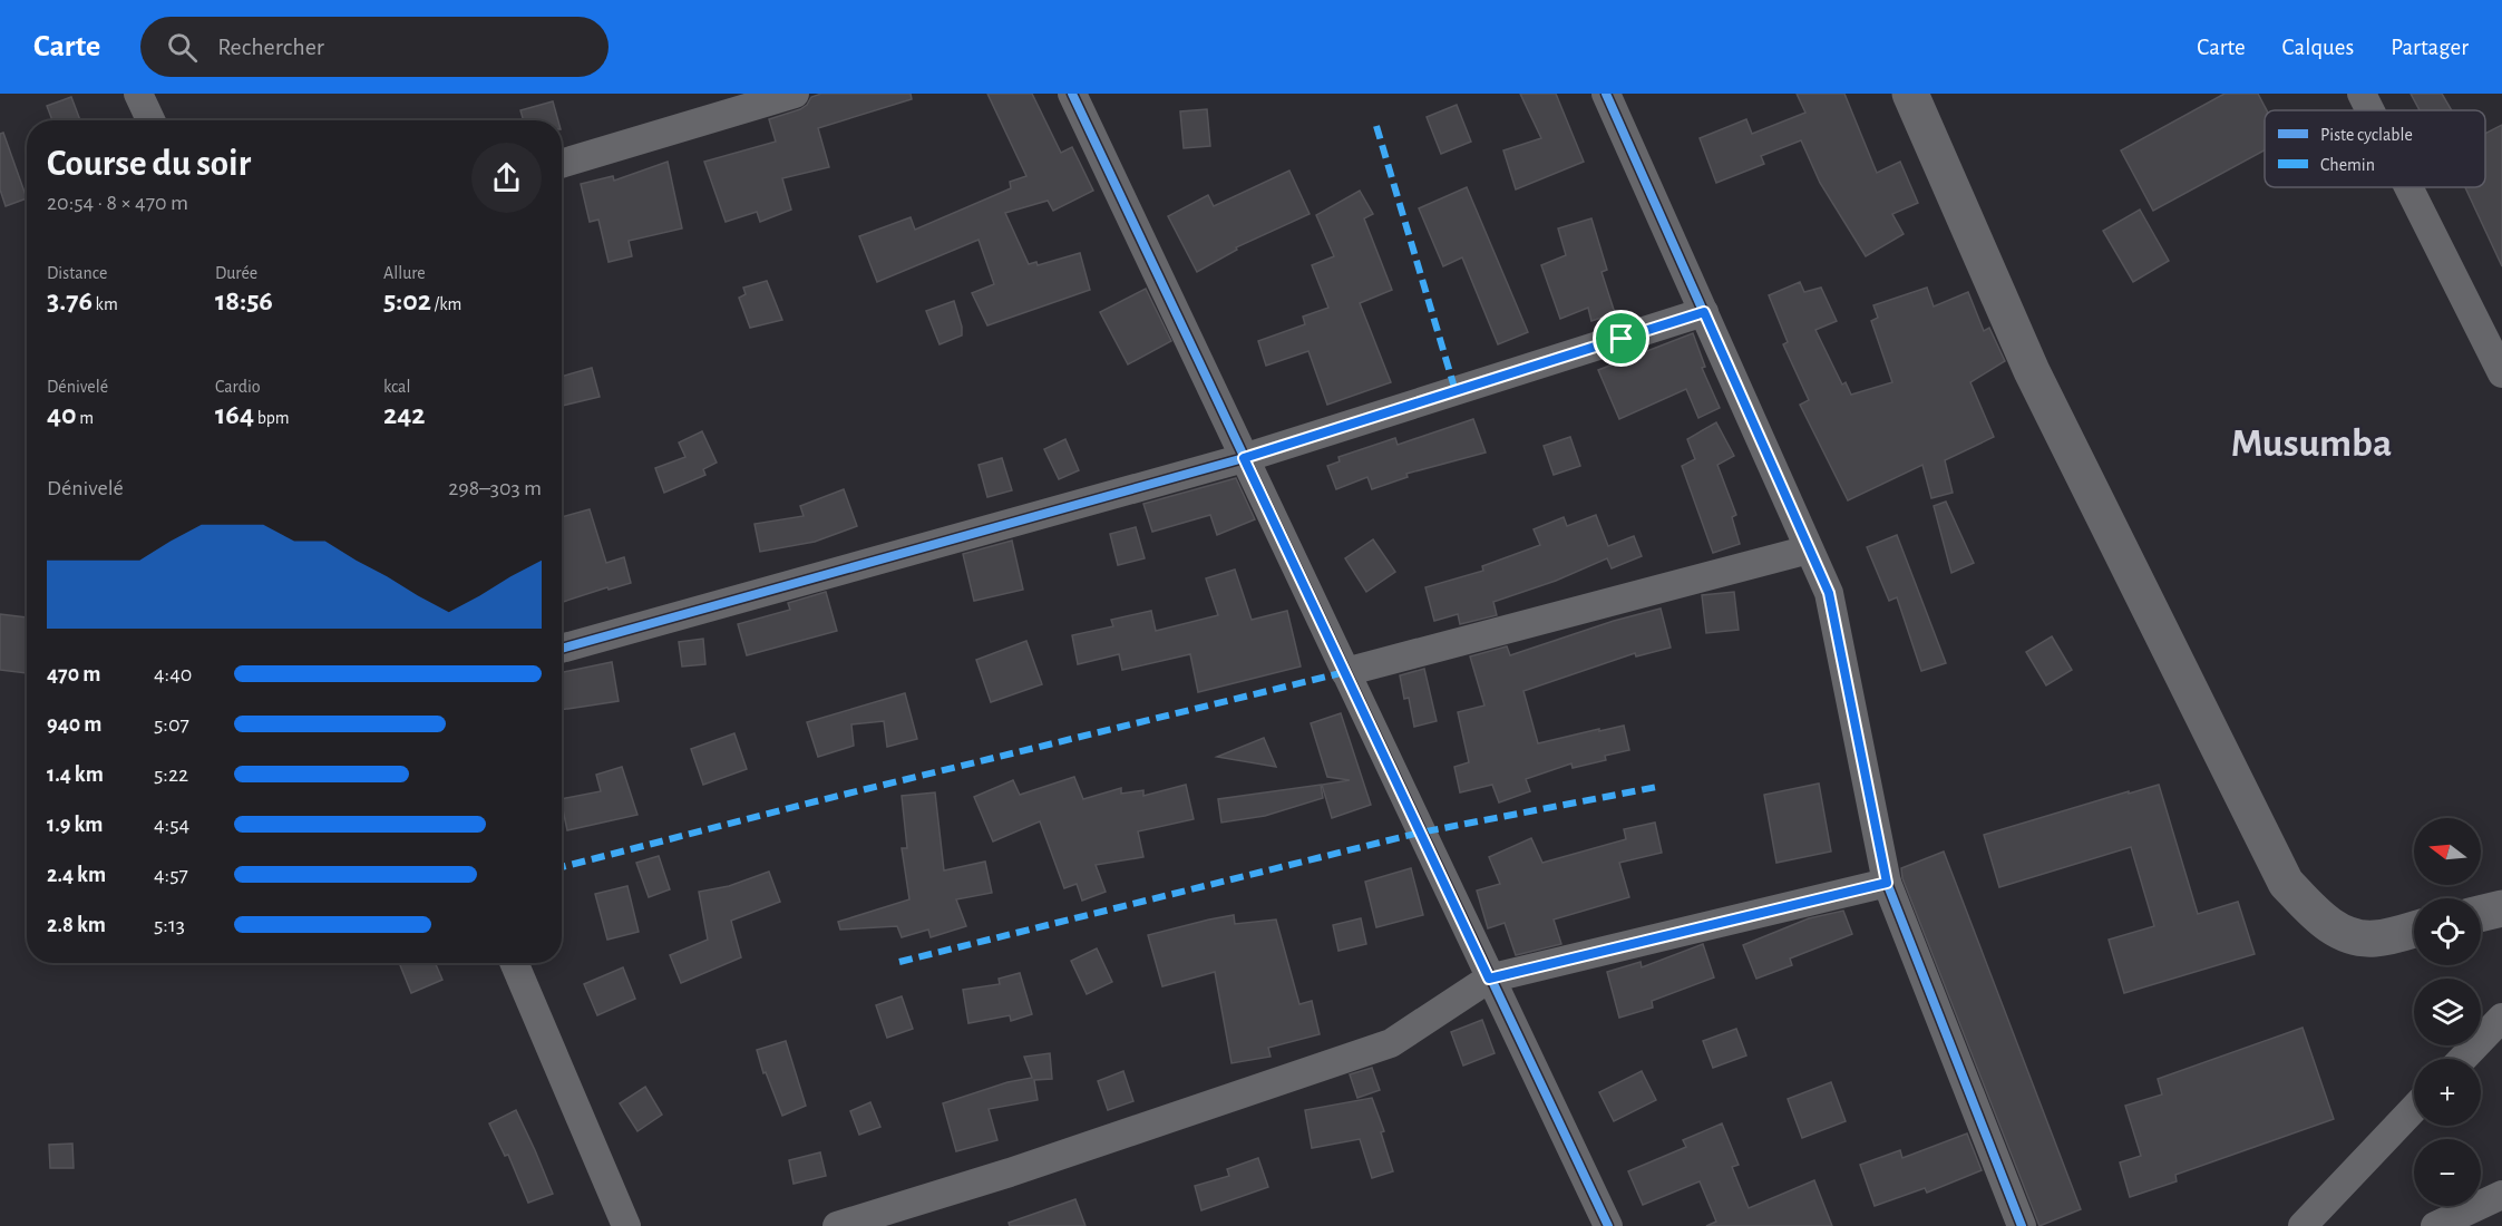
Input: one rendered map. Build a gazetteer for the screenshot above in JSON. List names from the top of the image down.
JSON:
{
  "districts": ["Musumba"],
  "legend": ["Piste cyclable", "Chemin"],
  "north": "left",
  "page": {
    "header": "Carte",
    "search": "Rechercher",
    "nav": ["Carte", "Calques", "Partager"],
    "heading": ["Course du soir", "20:54 · 8 × 470 m"],
    "stats": [
      ["Distance", "3.76 km"],
      ["Durée", "18:56"],
      ["Allure", "5:02 /km"],
      ["Dénivelé", "40 m"],
      ["Cardio", "164 bpm"],
      ["kcal", "242"]
    ],
    "chart": ["Dénivelé", "298–303 m"],
    "list": [
      {
        "name": "470 m",
        "note": "4:40"
      },
      {
        "name": "940 m",
        "note": "5:07"
      },
      {
        "name": "1.4 km",
        "note": "5:22"
      },
      {
        "name": "1.9 km",
        "note": "4:54"
      },
      {
        "name": "2.4 km",
        "note": "4:57"
      },
      {
        "name": "2.8 km",
        "note": "5:13"
      }
    ],
    "map_buttons": ["+", "−"]
  }
}
